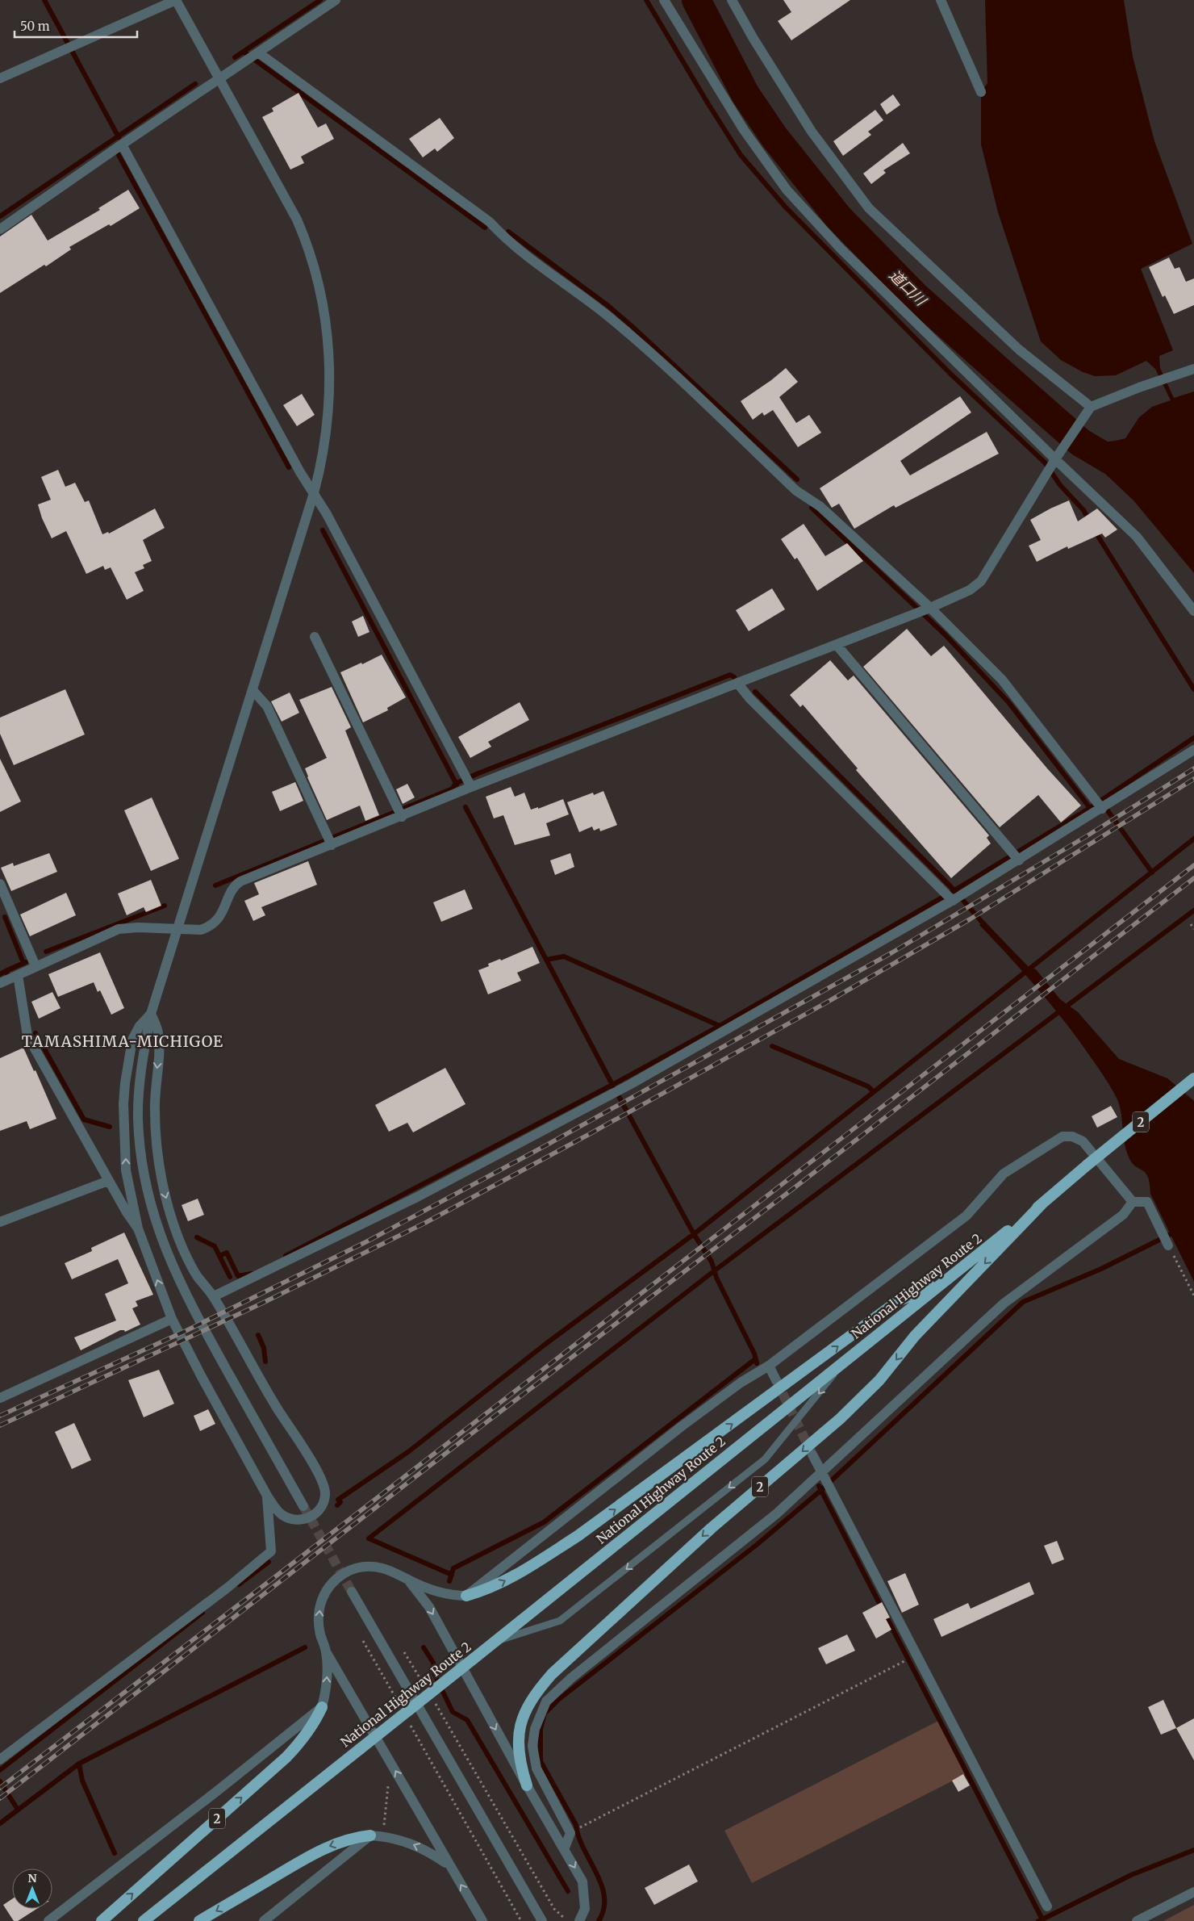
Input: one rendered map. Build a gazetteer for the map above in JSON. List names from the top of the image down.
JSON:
{
  "streets": {
    "highway": ["2", "National Highway Route 2"]
  },
  "crossings": [
    ["2", "National Highway Route 2"]
  ],
  "districts": ["TAMASHIMA-MICHIGOE"],
  "water": ["道口川"],
  "scale_bar": "50 m",
  "north": "top"
}
